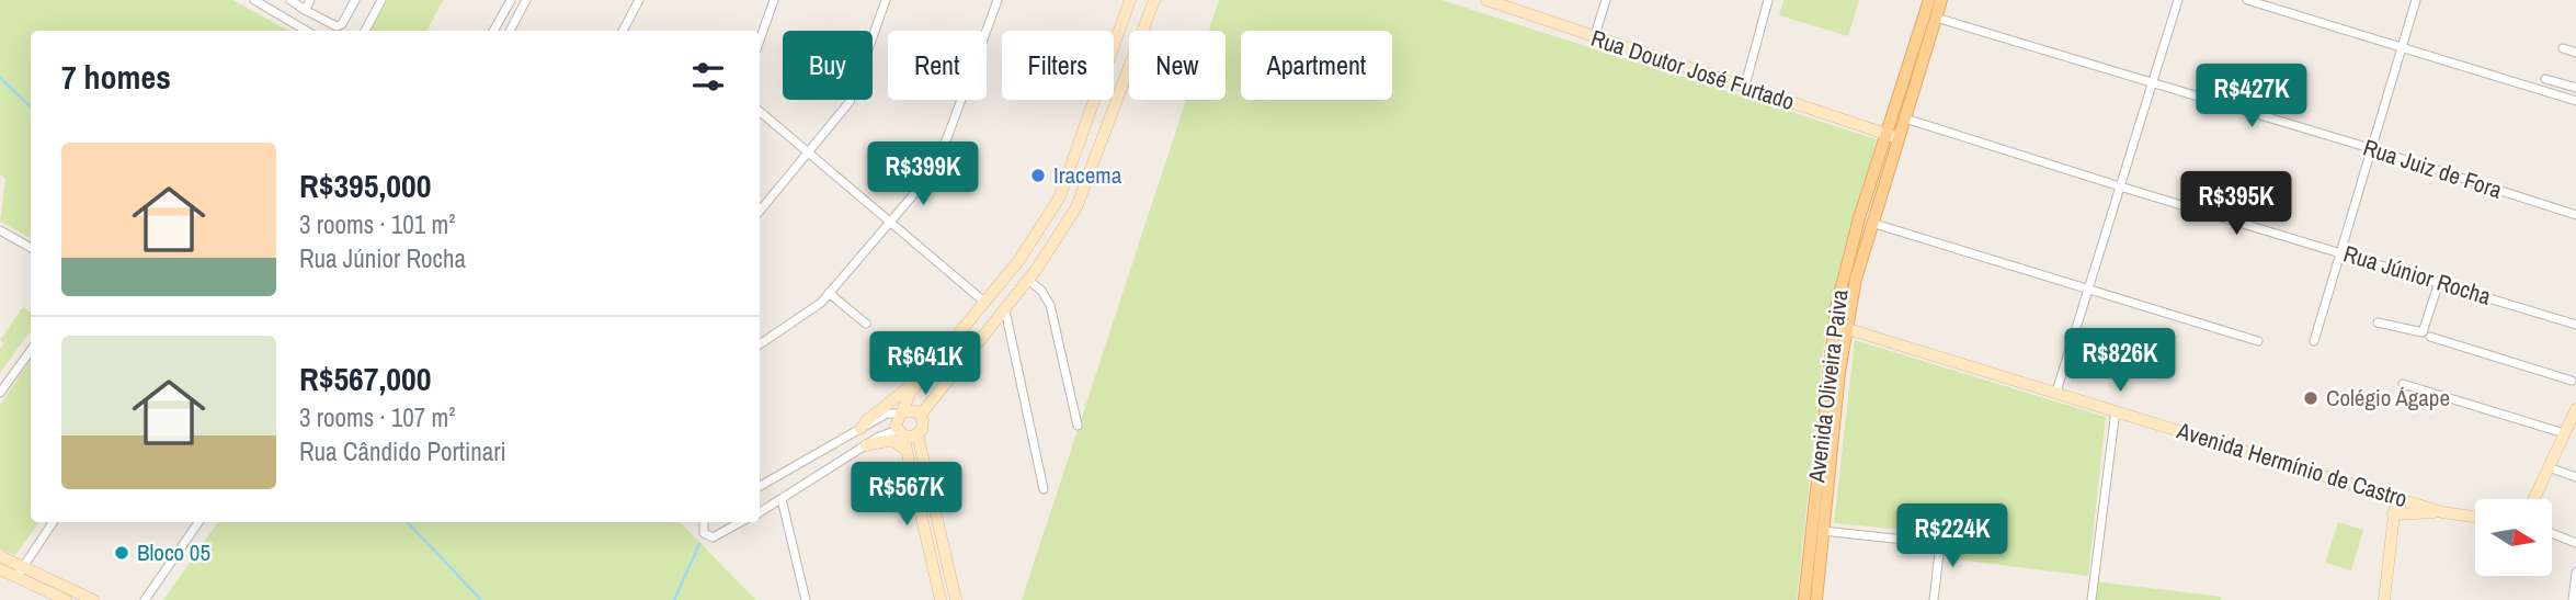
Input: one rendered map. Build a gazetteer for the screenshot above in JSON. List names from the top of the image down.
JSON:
{
  "streets": {
    "main road": ["Avenida Oliveira Paiva"],
    "street": [
      "Rua Doutor José Furtado",
      "Rua Juiz de Fora",
      "Rua Júnior Rocha",
      "Avenida Hermínio de Castro"
    ]
  },
  "crossings": [
    ["Rua Doutor José Furtado", "Avenida Oliveira Paiva"],
    ["Rua Juiz de Fora", "Avenida Oliveira Paiva"],
    ["Rua Júnior Rocha", "Avenida Oliveira Paiva"],
    ["Avenida Oliveira Paiva", "Avenida Hermínio de Castro"]
  ],
  "places": ["Iracema", "Colégio Ágape", "Bloco 05"],
  "north": "right",
  "page": {
    "chip": [
      "Buy",
      "Rent",
      "Filters",
      "New",
      "Apartment"
    ],
    "heading": "7 homes",
    "price": [
      "R$427K",
      "R$399K",
      "R$395K",
      "R$826K",
      "R$641K",
      "R$567K",
      "R$224K"
    ],
    "list": [
      {
        "name": "R$395,000",
        "note": "3 rooms · 101 m² · Rua Júnior Rocha"
      },
      {
        "name": "R$567,000",
        "note": "3 rooms · 107 m² · Rua Cândido Portinari"
      }
    ]
  }
}
